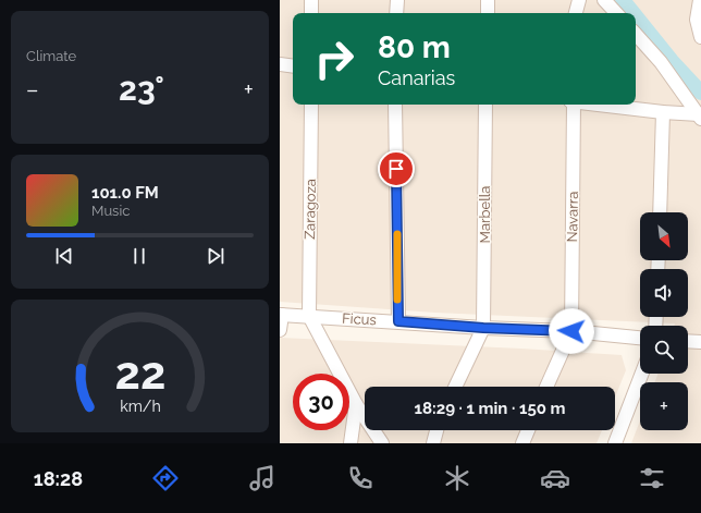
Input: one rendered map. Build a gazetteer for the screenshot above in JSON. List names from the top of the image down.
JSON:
{
  "streets": {
    "street": [
      "Zaragoza",
      "Marbella",
      "Navarra",
      "Ficus"
    ]
  },
  "crossings": [
    ["Zaragoza", "Ficus"],
    ["Marbella", "Ficus"],
    ["Navarra", "Ficus"]
  ],
  "north": "bottom right",
  "page": {
    "tile": "Climate",
    "turn": ["80 m", "Canarias"],
    "heat": ["−", "23°", "+"],
    "song": ["101.0 FM", "Music"],
    "map_buttons": "+",
    "limit": "30",
    "trip": "18:29 · 1 min · 150 m",
    "tabs": "18:28",
    "gauge": ["22", "km/h"]
  }
}
